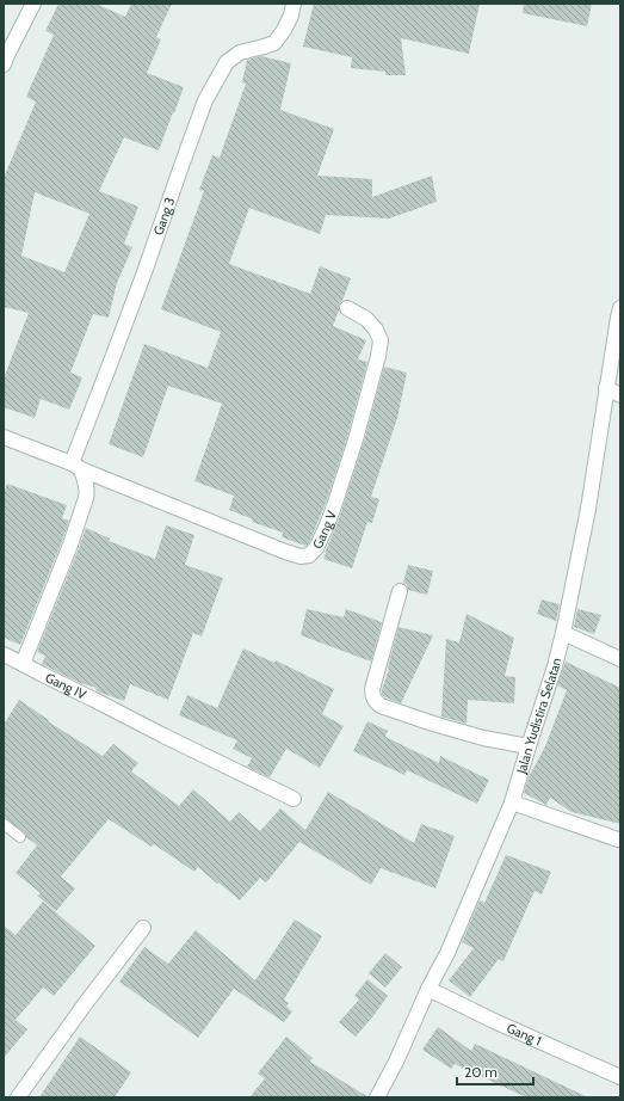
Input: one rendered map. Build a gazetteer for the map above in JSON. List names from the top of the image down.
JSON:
{
  "streets": {
    "street": [
      "Gang 3",
      "Gang V",
      "Gang IV",
      "Jalan Yudistira Selatan",
      "Gang 1"
    ]
  },
  "crossings": [
    ["Gang 3", "Gang V"],
    ["Jalan Yudistira Selatan", "Gang 1"]
  ],
  "scale_bar": "20 m"
}
